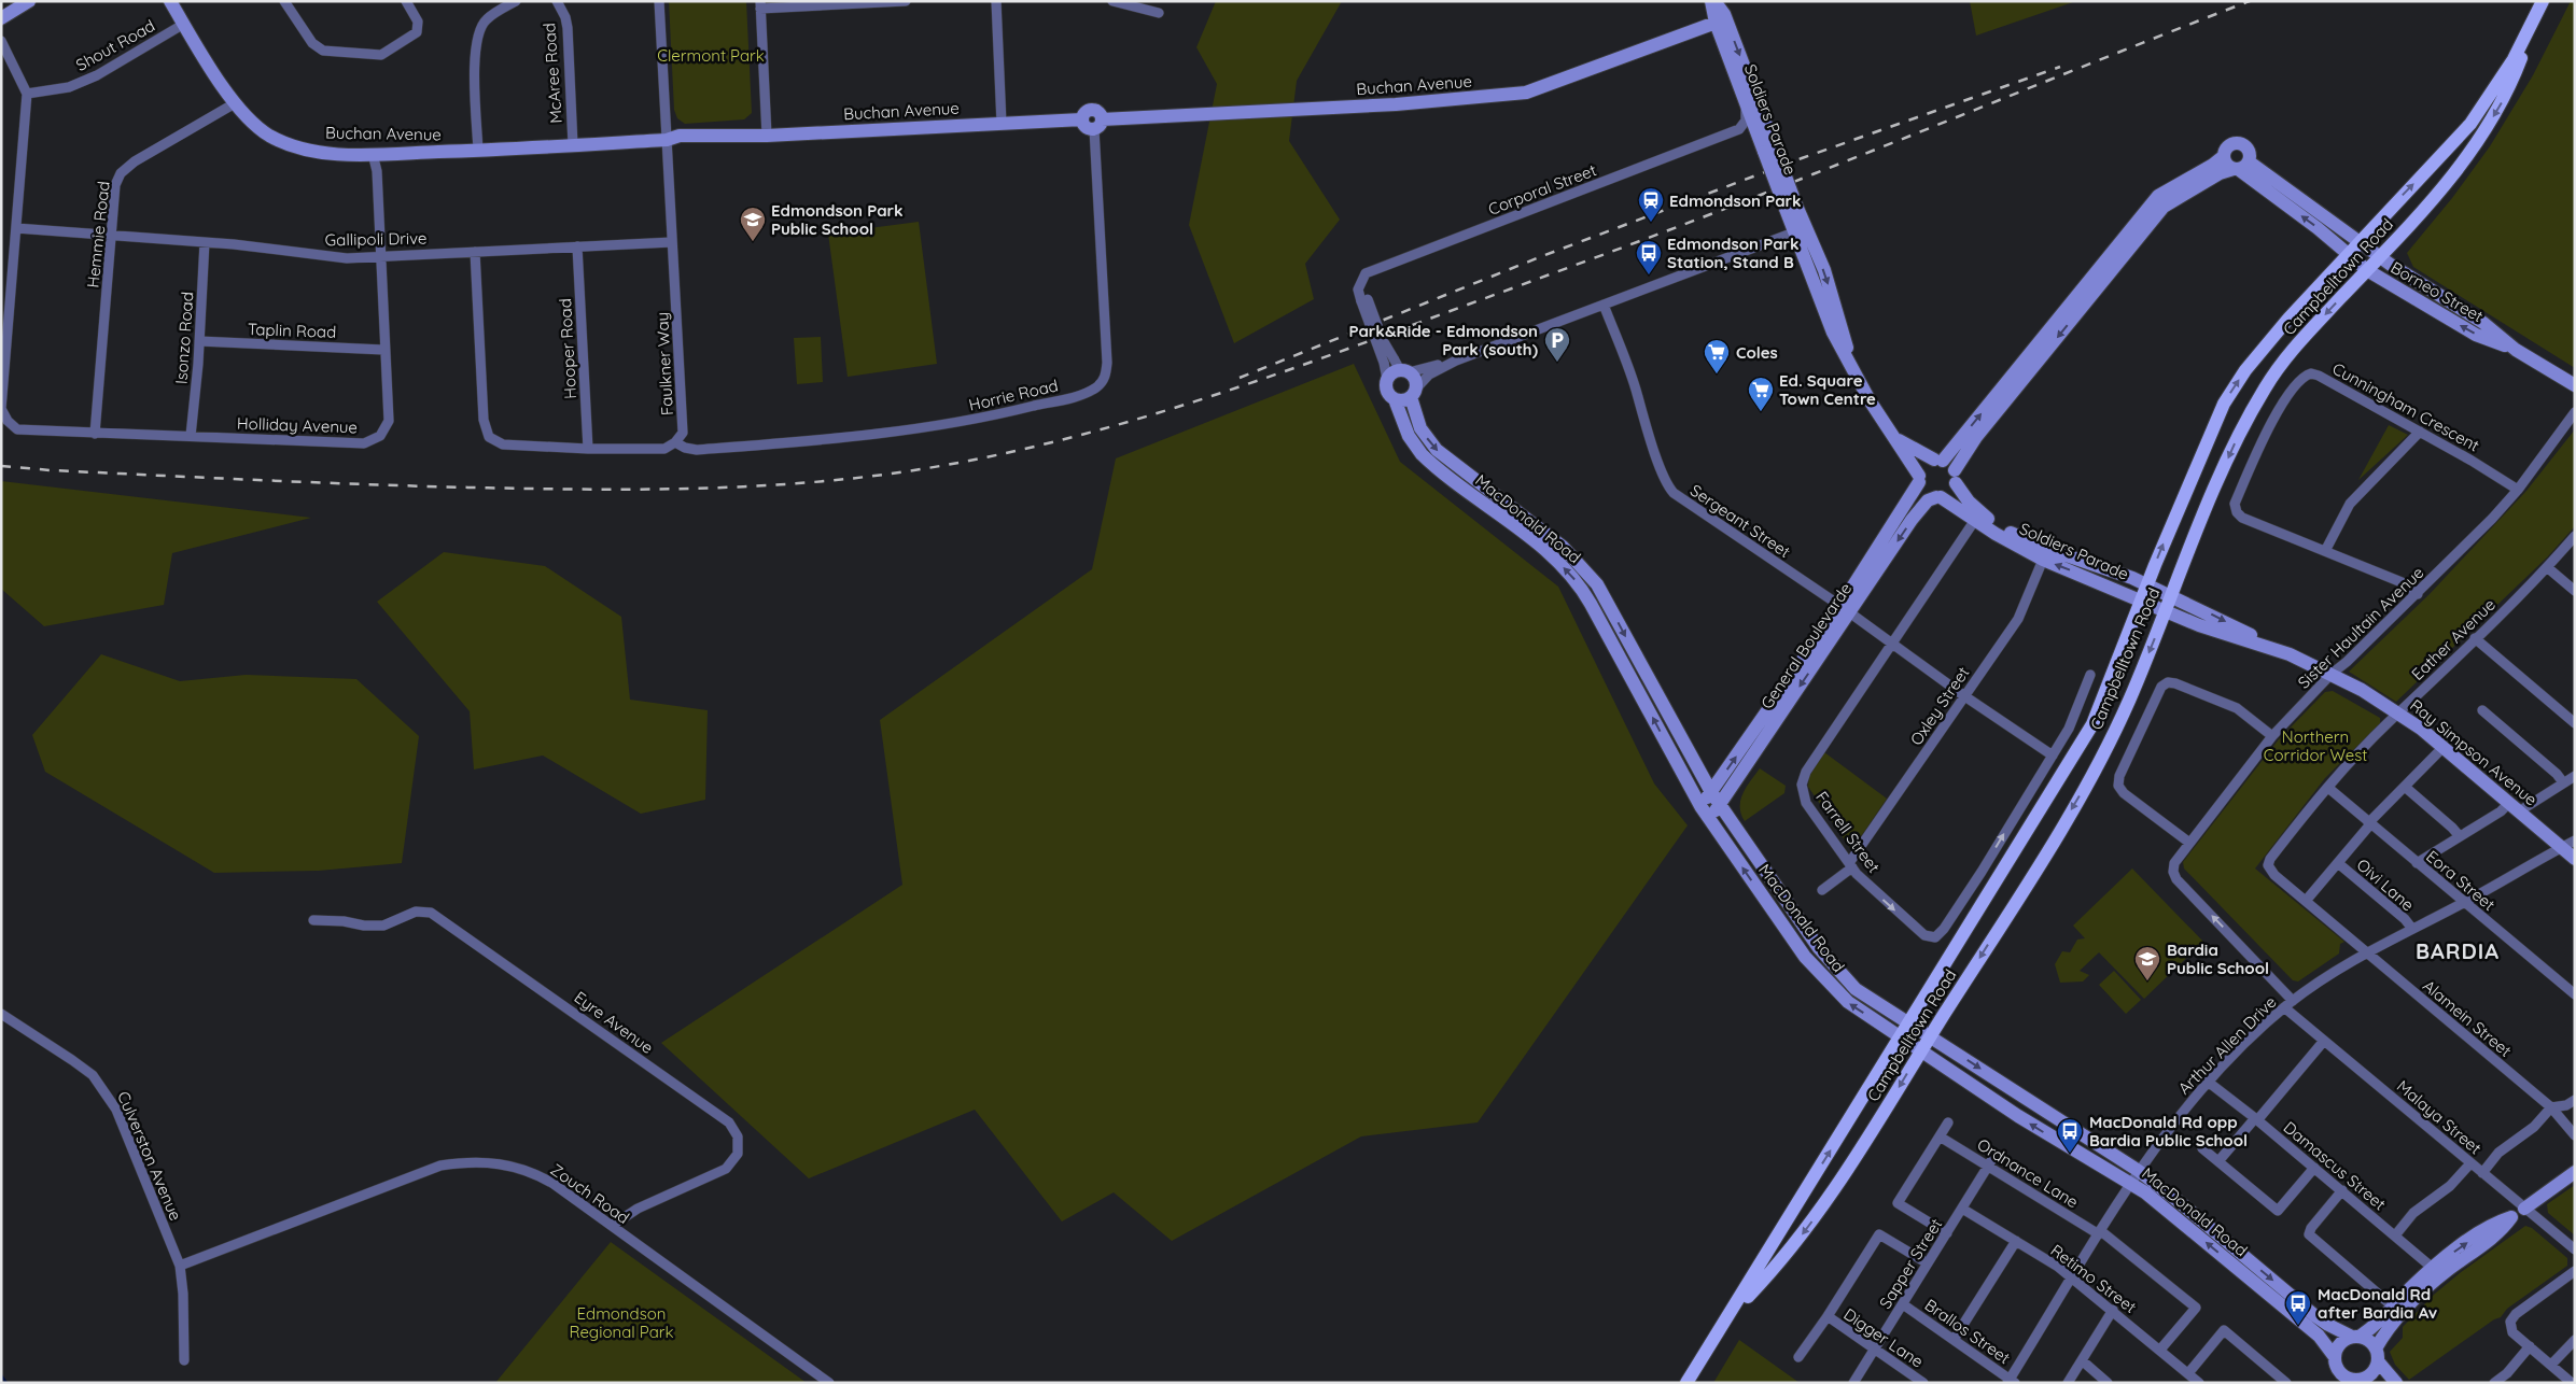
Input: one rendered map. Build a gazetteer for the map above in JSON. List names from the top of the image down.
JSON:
{
  "streets": {
    "main road": ["Campbelltown Road"],
    "street": [
      "Shout Road",
      "McAree Road",
      "Buchan Avenue",
      "Soldiers Parade",
      "Corporal Street",
      "Hemmie Road",
      "Gallipoli Drive",
      "Borneo Street",
      "Taplin Road",
      "Isonzo Road",
      "Hooper Road",
      "Faulkner Way",
      "Horrie Road",
      "Cunningham Crescent",
      "Holliday Avenue",
      "MacDonald Road",
      "Sergeant Street",
      "Sister Haultain Avenue",
      "Eather Avenue",
      "General Boulevarde",
      "Oxley Street",
      "Ray Simpson Avenue",
      "Farrell Street",
      "Eora Street",
      "Oivi Lane",
      "Alamein Street",
      "Eyre Avenue",
      "Arthur Allen Drive",
      "Malaya Street",
      "Culverston Avenue",
      "Damascus Street",
      "Ordnance Lane",
      "Zouch Road",
      "Sapper Street",
      "Retimo Street",
      "Brallos Street",
      "Digger Lane"
    ]
  },
  "crossings": [
    ["Shout Road", "Buchan Avenue"],
    ["Shout Road", "Holliday Avenue"],
    ["McAree Road", "Buchan Avenue"],
    ["Buchan Avenue", "Soldiers Parade"],
    ["Buchan Avenue", "Hemmie Road"],
    ["Buchan Avenue", "Faulkner Way"],
    ["Buchan Avenue", "Horrie Road"],
    ["Buchan Avenue", "Holliday Avenue"],
    ["Soldiers Parade", "Campbelltown Road"],
    ["Soldiers Parade", "General Boulevarde"],
    ["Soldiers Parade", "Oxley Street"],
    ["Soldiers Parade", "Ray Simpson Avenue"],
    ["Soldiers Parade", "Farrell Street"],
    ["Corporal Street", "MacDonald Road"],
    ["Hemmie Road", "Gallipoli Drive"],
    ["Hemmie Road", "Holliday Avenue"],
    ["Gallipoli Drive", "Isonzo Road"],
    ["Gallipoli Drive", "Hooper Road"],
    ["Gallipoli Drive", "Faulkner Way"],
    ["Gallipoli Drive", "Holliday Avenue"],
    ["Campbelltown Road", "Borneo Street"],
    ["Campbelltown Road", "MacDonald Road"],
    ["Campbelltown Road", "Ray Simpson Avenue"],
    ["Taplin Road", "Isonzo Road"],
    ["Taplin Road", "Holliday Avenue"],
    ["Isonzo Road", "Holliday Avenue"],
    ["Faulkner Way", "Horrie Road"],
    ["Cunningham Crescent", "Sister Haultain Avenue"],
    ["MacDonald Road", "General Boulevarde"],
    ["MacDonald Road", "Arthur Allen Drive"],
    ["Sergeant Street", "General Boulevarde"],
    ["Sergeant Street", "Oxley Street"],
    ["Sergeant Street", "Farrell Street"],
    ["Sister Haultain Avenue", "Ray Simpson Avenue"],
    ["Sister Haultain Avenue", "Arthur Allen Drive"],
    ["Eather Avenue", "Ray Simpson Avenue"],
    ["Eather Avenue", "Eora Street"],
    ["Eather Avenue", "Alamein Street"],
    ["Oxley Street", "Farrell Street"],
    ["Ray Simpson Avenue", "Arthur Allen Drive"],
    ["Eora Street", "Arthur Allen Drive"],
    ["Oivi Lane", "Arthur Allen Drive"],
    ["Alamein Street", "Arthur Allen Drive"],
    ["Eyre Avenue", "Zouch Road"],
    ["Arthur Allen Drive", "Malaya Street"],
    ["Arthur Allen Drive", "Damascus Street"],
    ["Arthur Allen Drive", "Ordnance Lane"],
    ["Arthur Allen Drive", "Retimo Street"],
    ["Arthur Allen Drive", "Brallos Street"],
    ["Culverston Avenue", "Zouch Road"],
    ["Ordnance Lane", "Sapper Street"],
    ["Ordnance Lane", "Retimo Street"],
    ["Sapper Street", "Retimo Street"],
    ["Sapper Street", "Brallos Street"],
    ["Sapper Street", "Digger Lane"]
  ],
  "districts": ["BARDIA"],
  "parks": ["Clermont Park", "Northern Corridor West", "Edmondson Regional Park"],
  "places": {
    "station": ["Edmondson Park"],
    "school or university": ["Edmondson Park Public School", "Bardia Public School"],
    "bus stop": ["Edmondson Park Station, Stand B", "MacDonald Rd opp Bardia Public School", "MacDonald Rd after Bardia Av"],
    "parking": ["Park&Ride - Edmondson Park (south)"],
    "supermarket": ["Coles", "Ed. Square Town Centre"]
  }
}
